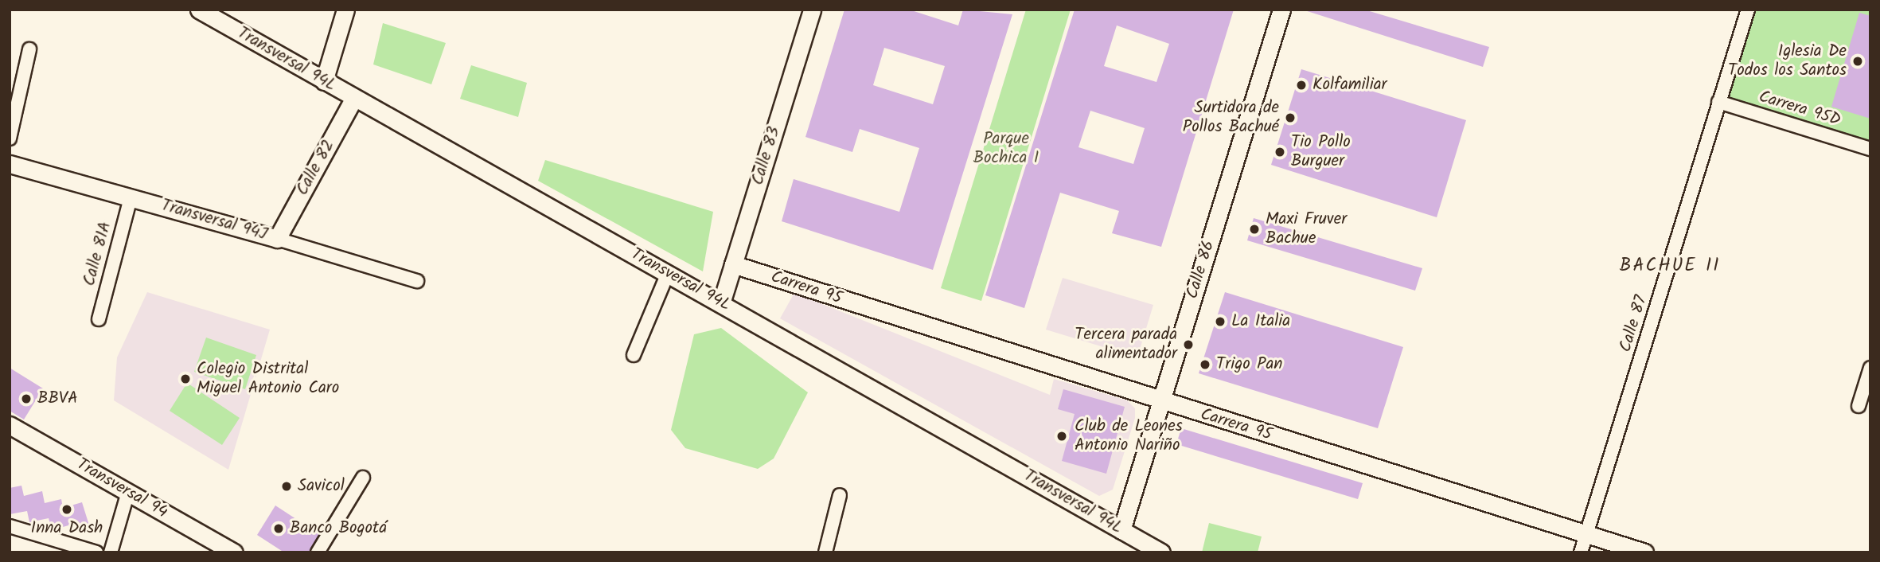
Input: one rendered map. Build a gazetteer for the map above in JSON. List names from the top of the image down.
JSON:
{
  "streets": {
    "street": [
      "Transversal 94L",
      "Carrera 95D",
      "Calle 83",
      "Calle 82",
      "Transversal 94J",
      "Calle 81A",
      "Calle 86",
      "Carrera 95",
      "Calle 87",
      "Transversal 94"
    ]
  },
  "crossings": [
    ["Transversal 94L", "Calle 83"],
    ["Transversal 94L", "Calle 82"],
    ["Transversal 94L", "Calle 86"],
    ["Carrera 95D", "Calle 87"],
    ["Calle 83", "Carrera 95"],
    ["Calle 82", "Transversal 94J"],
    ["Transversal 94J", "Calle 81A"],
    ["Calle 86", "Carrera 95"],
    ["Carrera 95", "Calle 87"]
  ],
  "districts": ["BACHUE II"],
  "parks": ["Parque Bochica I"],
  "places": [
    "Iglesia De Todos los Santos",
    "Kolfamiliar",
    "Surtidora de Pollos Bachué",
    "Tio Pollo Burguer",
    "Maxi Fruver Bachue",
    "La Italia",
    "Tercera parada alimentador",
    "Trigo Pan",
    "Colegio Distrital Miguel Antonio Caro",
    "BBVA",
    "Club de Leones Antonio Nariño",
    "Savicol",
    "Inna Dash",
    "Banco Bogotá"
  ]
}
